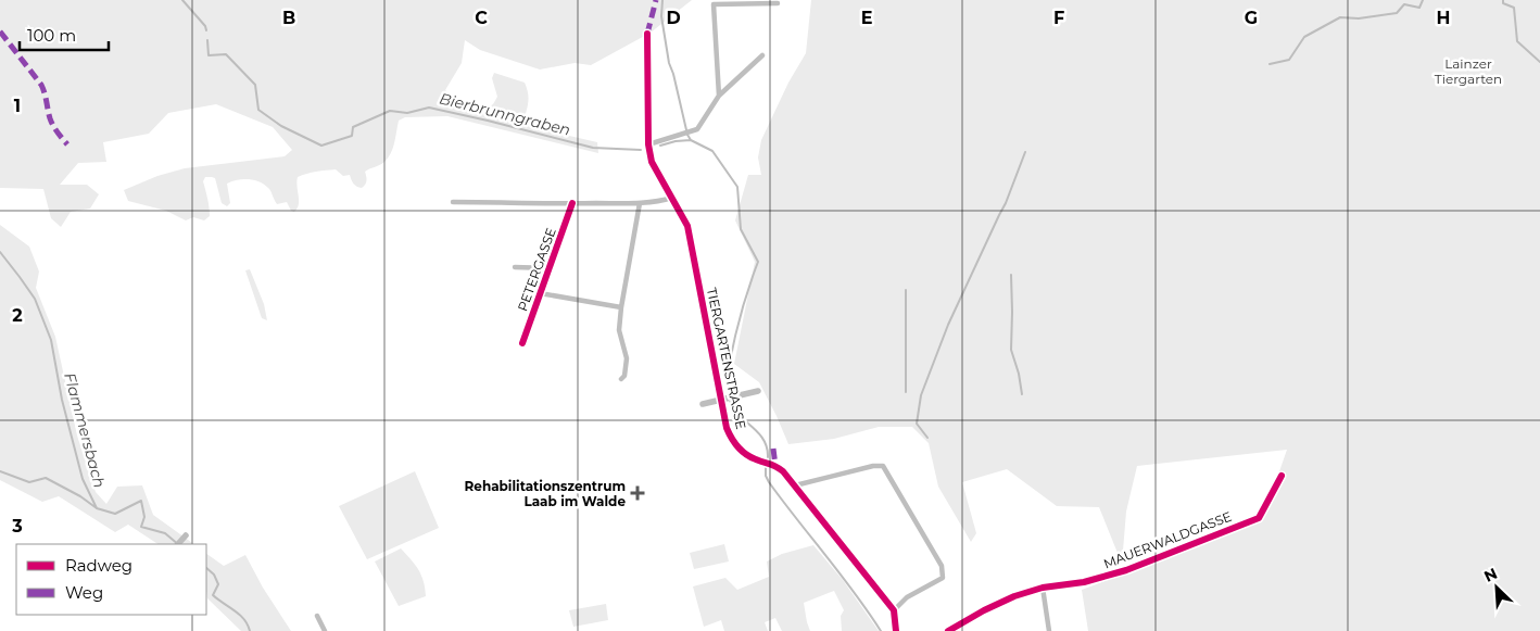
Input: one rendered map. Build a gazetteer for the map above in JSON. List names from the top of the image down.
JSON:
{
  "streets": {
    "street": ["PETERGASSE", "TIERGARTENSTRASSE", "MAUERWALDGASSE"]
  },
  "water": ["Bierbrunngraben", "Flammersbach"],
  "parks": ["Lainzer Tiergarten"],
  "places": {
    "health": ["Rehabilitationszentrum Laab im Walde"]
  },
  "legend": ["Radweg", "Weg"],
  "scale_bar": "100 m",
  "north": "top left",
  "grid": {
    "columns": [
      "B",
      "C",
      "D",
      "E",
      "F",
      "G",
      "H"
    ],
    "rows": ["1", "2", "3"]
  }
}
